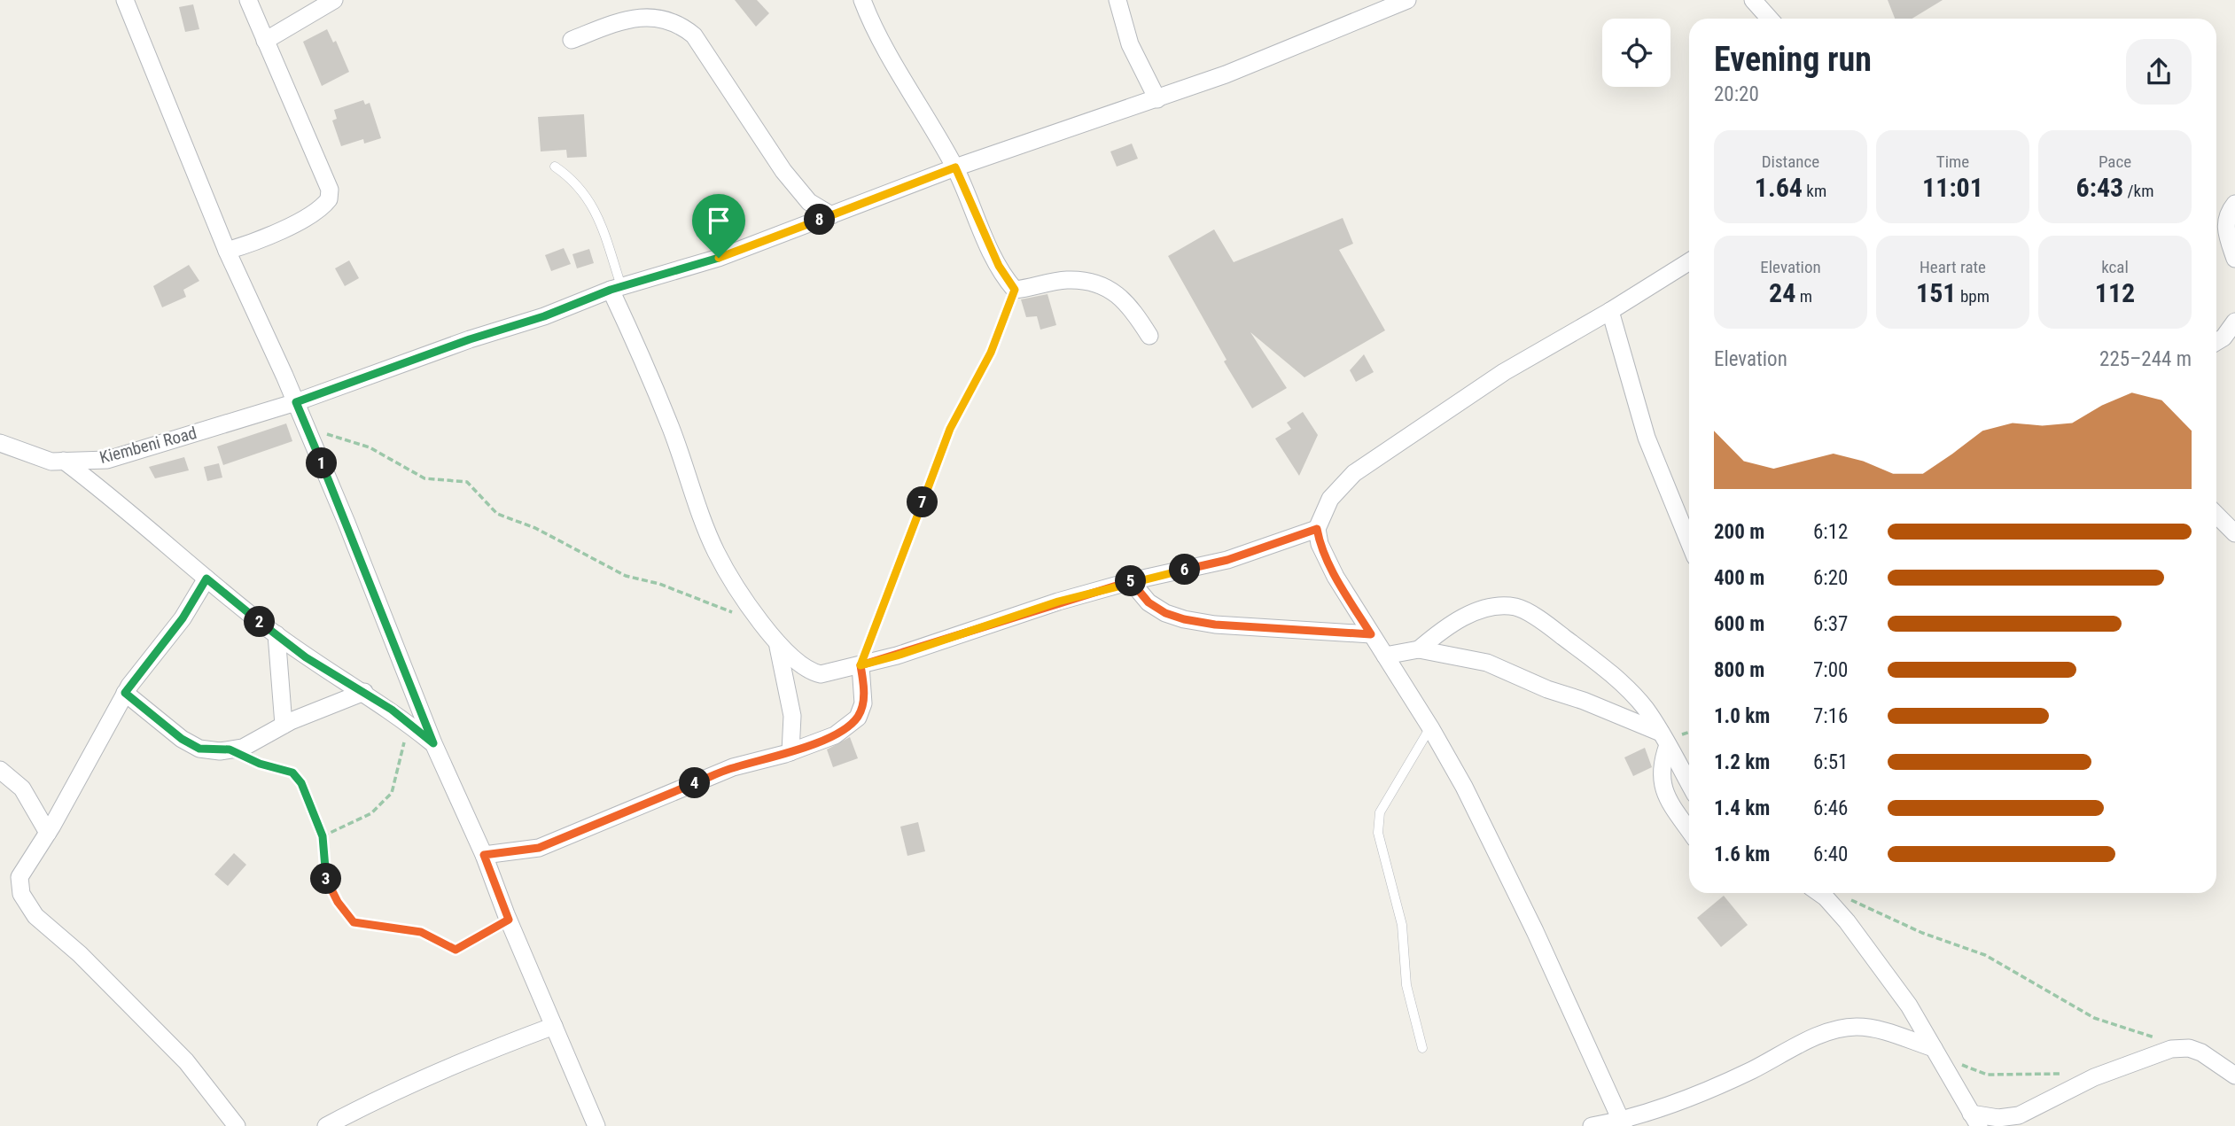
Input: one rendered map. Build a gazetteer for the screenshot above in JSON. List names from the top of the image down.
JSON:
{
  "streets": {
    "street": ["Kiembeni Road"]
  },
  "page": {
    "heading": ["Evening run", "20:20"],
    "stats": [
      ["Distance", "1.64 km"],
      ["Time", "11:01"],
      ["Pace", "6:43 /km"],
      ["Elevation", "24 m"],
      ["Heart rate", "151 bpm"],
      ["kcal", "112"]
    ],
    "pins": [
      "8",
      "1",
      "7",
      "6",
      "5",
      "2",
      "4",
      "3"
    ],
    "chart": ["Elevation", "225–244 m"],
    "list": [
      {
        "name": "200 m",
        "note": "6:12"
      },
      {
        "name": "400 m",
        "note": "6:20"
      },
      {
        "name": "600 m",
        "note": "6:37"
      },
      {
        "name": "800 m",
        "note": "7:00"
      },
      {
        "name": "1.0 km",
        "note": "7:16"
      },
      {
        "name": "1.2 km",
        "note": "6:51"
      },
      {
        "name": "1.4 km",
        "note": "6:46"
      },
      {
        "name": "1.6 km",
        "note": "6:40"
      }
    ]
  }
}
